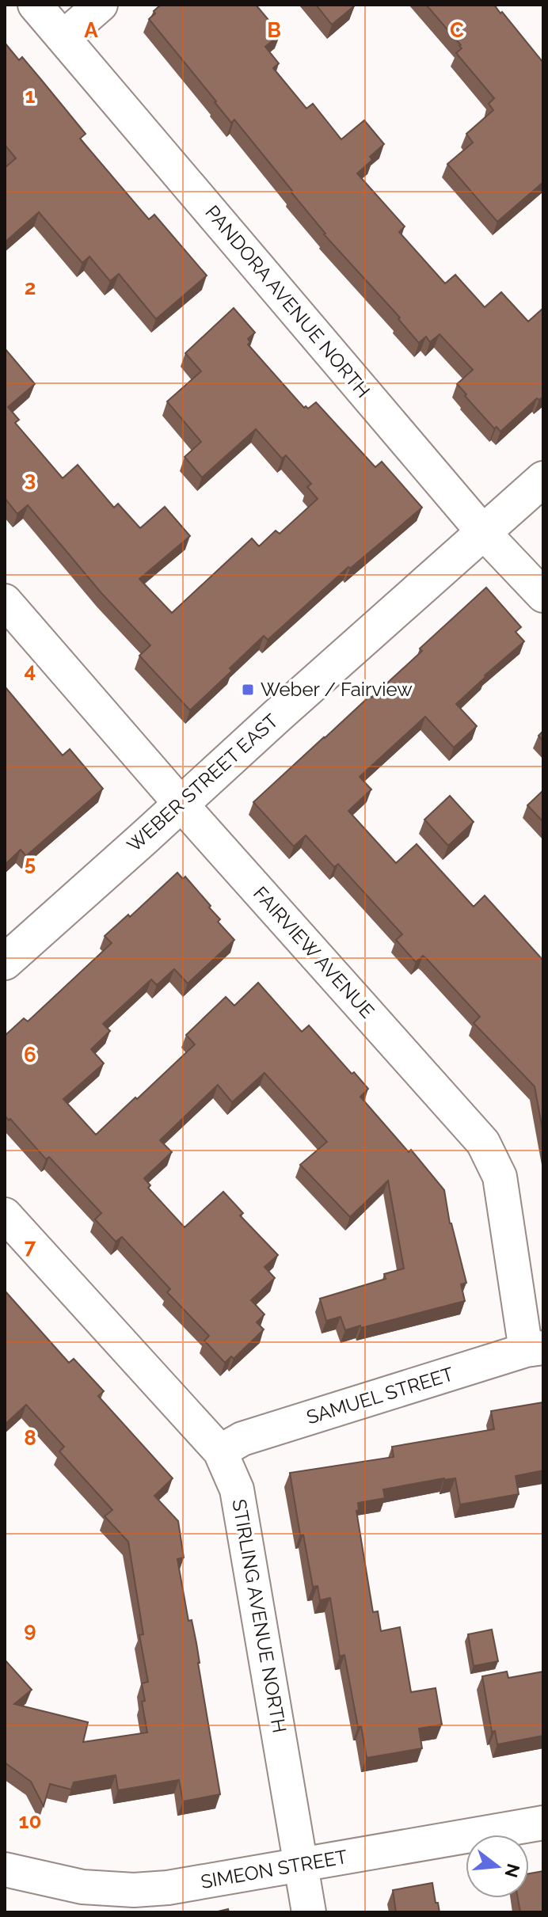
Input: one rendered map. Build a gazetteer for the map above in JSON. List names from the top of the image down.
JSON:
{
  "streets": {
    "main road": ["WEBER STREET EAST"],
    "street": [
      "PANDORA AVENUE NORTH",
      "FAIRVIEW AVENUE",
      "SAMUEL STREET",
      "STIRLING AVENUE NORTH",
      "SIMEON STREET"
    ]
  },
  "crossings": [
    ["PANDORA AVENUE NORTH", "WEBER STREET EAST"],
    ["WEBER STREET EAST", "FAIRVIEW AVENUE"],
    ["FAIRVIEW AVENUE", "SAMUEL STREET"],
    ["SAMUEL STREET", "STIRLING AVENUE NORTH"],
    ["STIRLING AVENUE NORTH", "SIMEON STREET"]
  ],
  "places": {
    "transit": ["Weber / Fairview"]
  },
  "north": "right",
  "grid": {
    "columns": ["A", "B", "C"],
    "rows": [
      "1",
      "2",
      "3",
      "4",
      "5",
      "6",
      "7",
      "8",
      "9",
      "10"
    ]
  }
}
